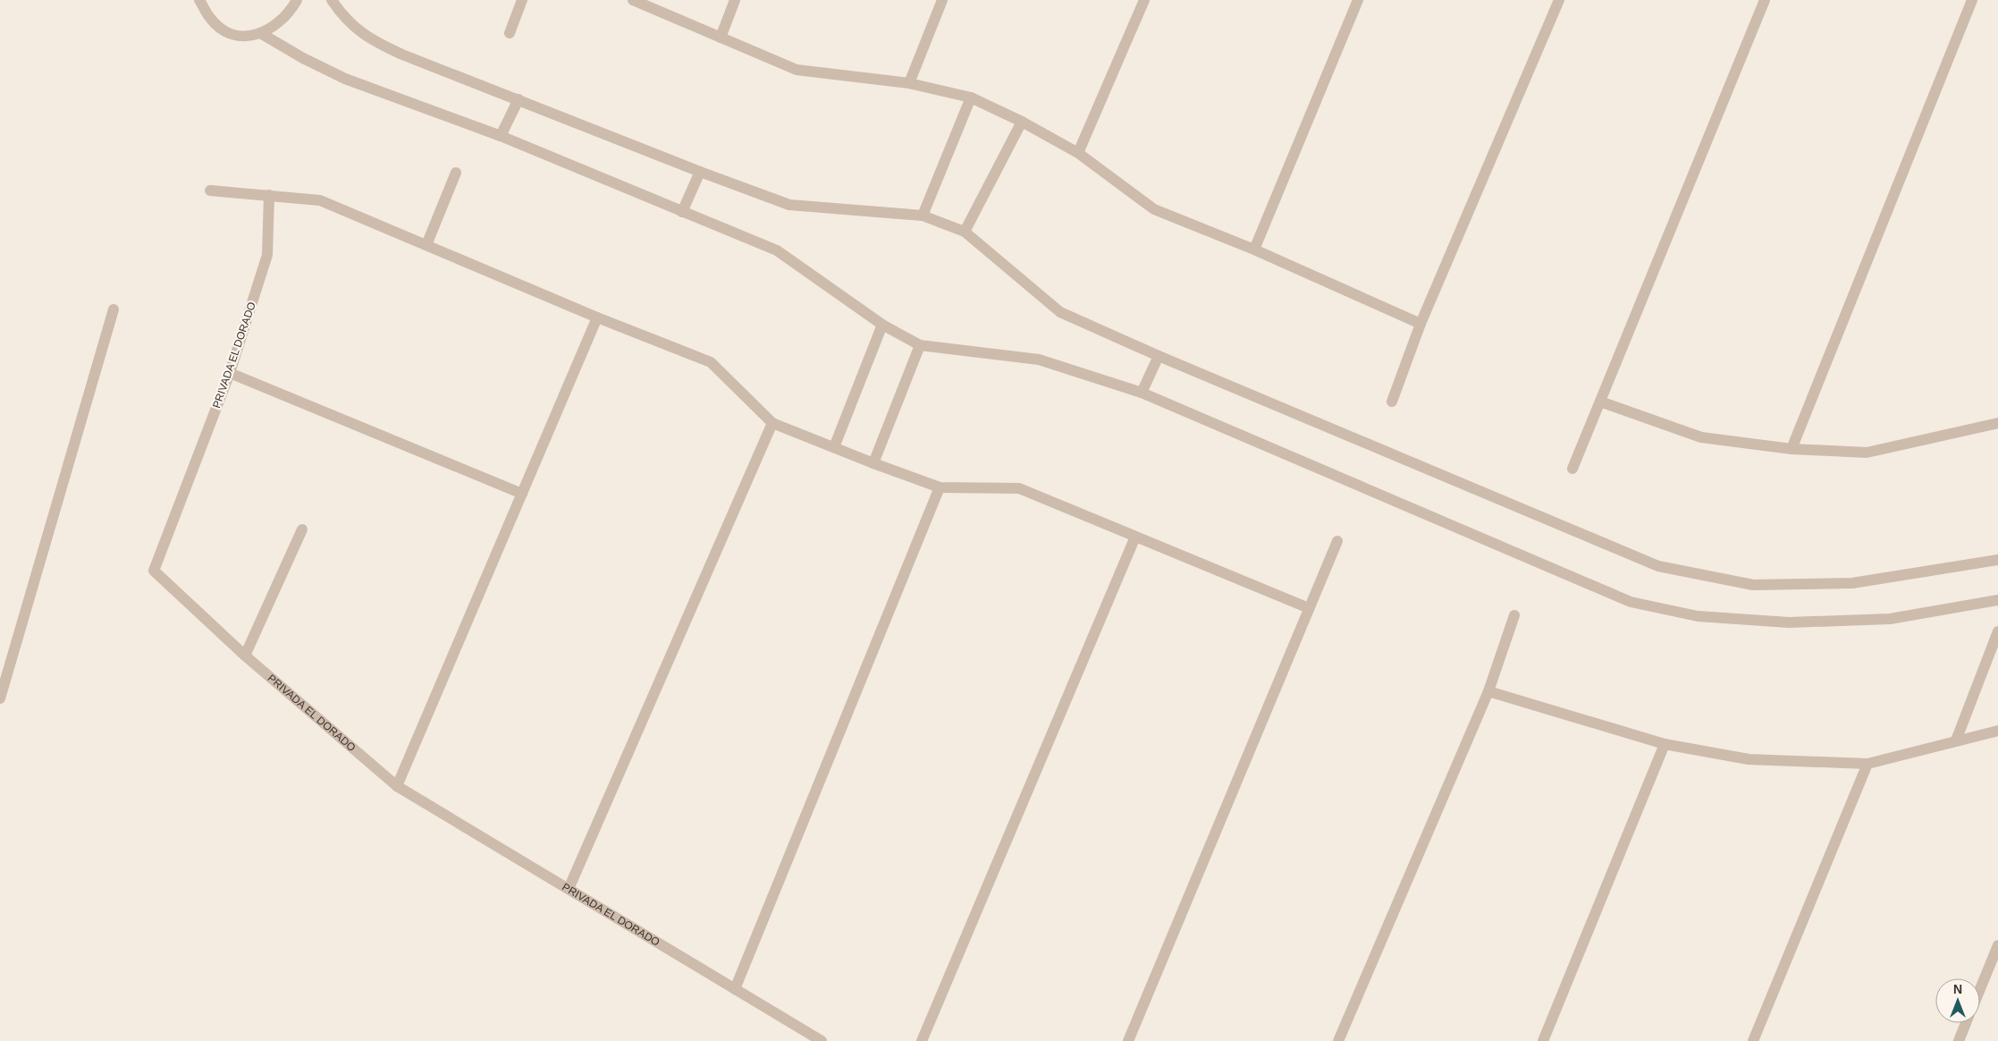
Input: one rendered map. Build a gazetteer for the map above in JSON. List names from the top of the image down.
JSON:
{
  "streets": {
    "street": ["PRIVADA EL DORADO"]
  },
  "north": "top"
}
